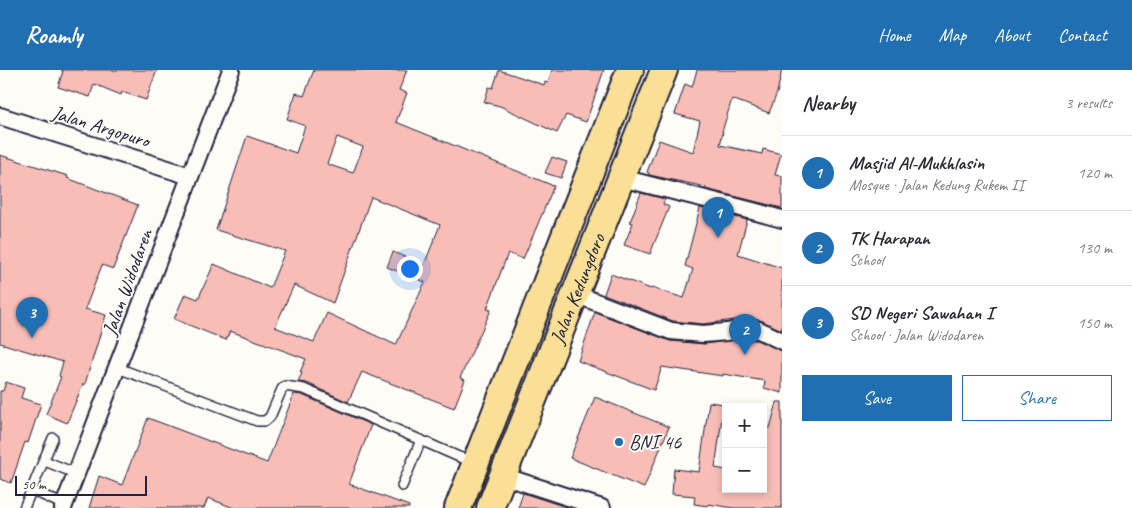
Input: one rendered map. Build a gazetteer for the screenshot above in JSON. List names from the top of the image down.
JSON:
{
  "streets": {
    "main road": ["Jalan Kedungdoro"],
    "street": ["Jalan Argopuro", "Jalan Widodaren"]
  },
  "crossings": [
    ["Jalan Argopuro", "Jalan Widodaren"]
  ],
  "places": ["BNI 46"],
  "scale_bar": "50 m",
  "page": {
    "header": "Roamly",
    "nav": [
      "Home",
      "Map",
      "About",
      "Contact"
    ],
    "heading": ["Nearby", "3 results"],
    "list": [
      {
        "mark": "1",
        "name": "Masjid Al-Mukhlasin",
        "note": "Mosque · Jalan Kedung Rukem II",
        "value": "120 m"
      },
      {
        "mark": "2",
        "name": "TK Harapan",
        "note": "School",
        "value": "130 m"
      },
      {
        "mark": "3",
        "name": "SD Negeri Sawahan I",
        "note": "School · Jalan Widodaren",
        "value": "150 m"
      }
    ],
    "pins": ["1", "3", "2"],
    "buttons": ["Save", "Share"],
    "map_buttons": ["+", "−"],
    "scale": "50 m"
  }
}
